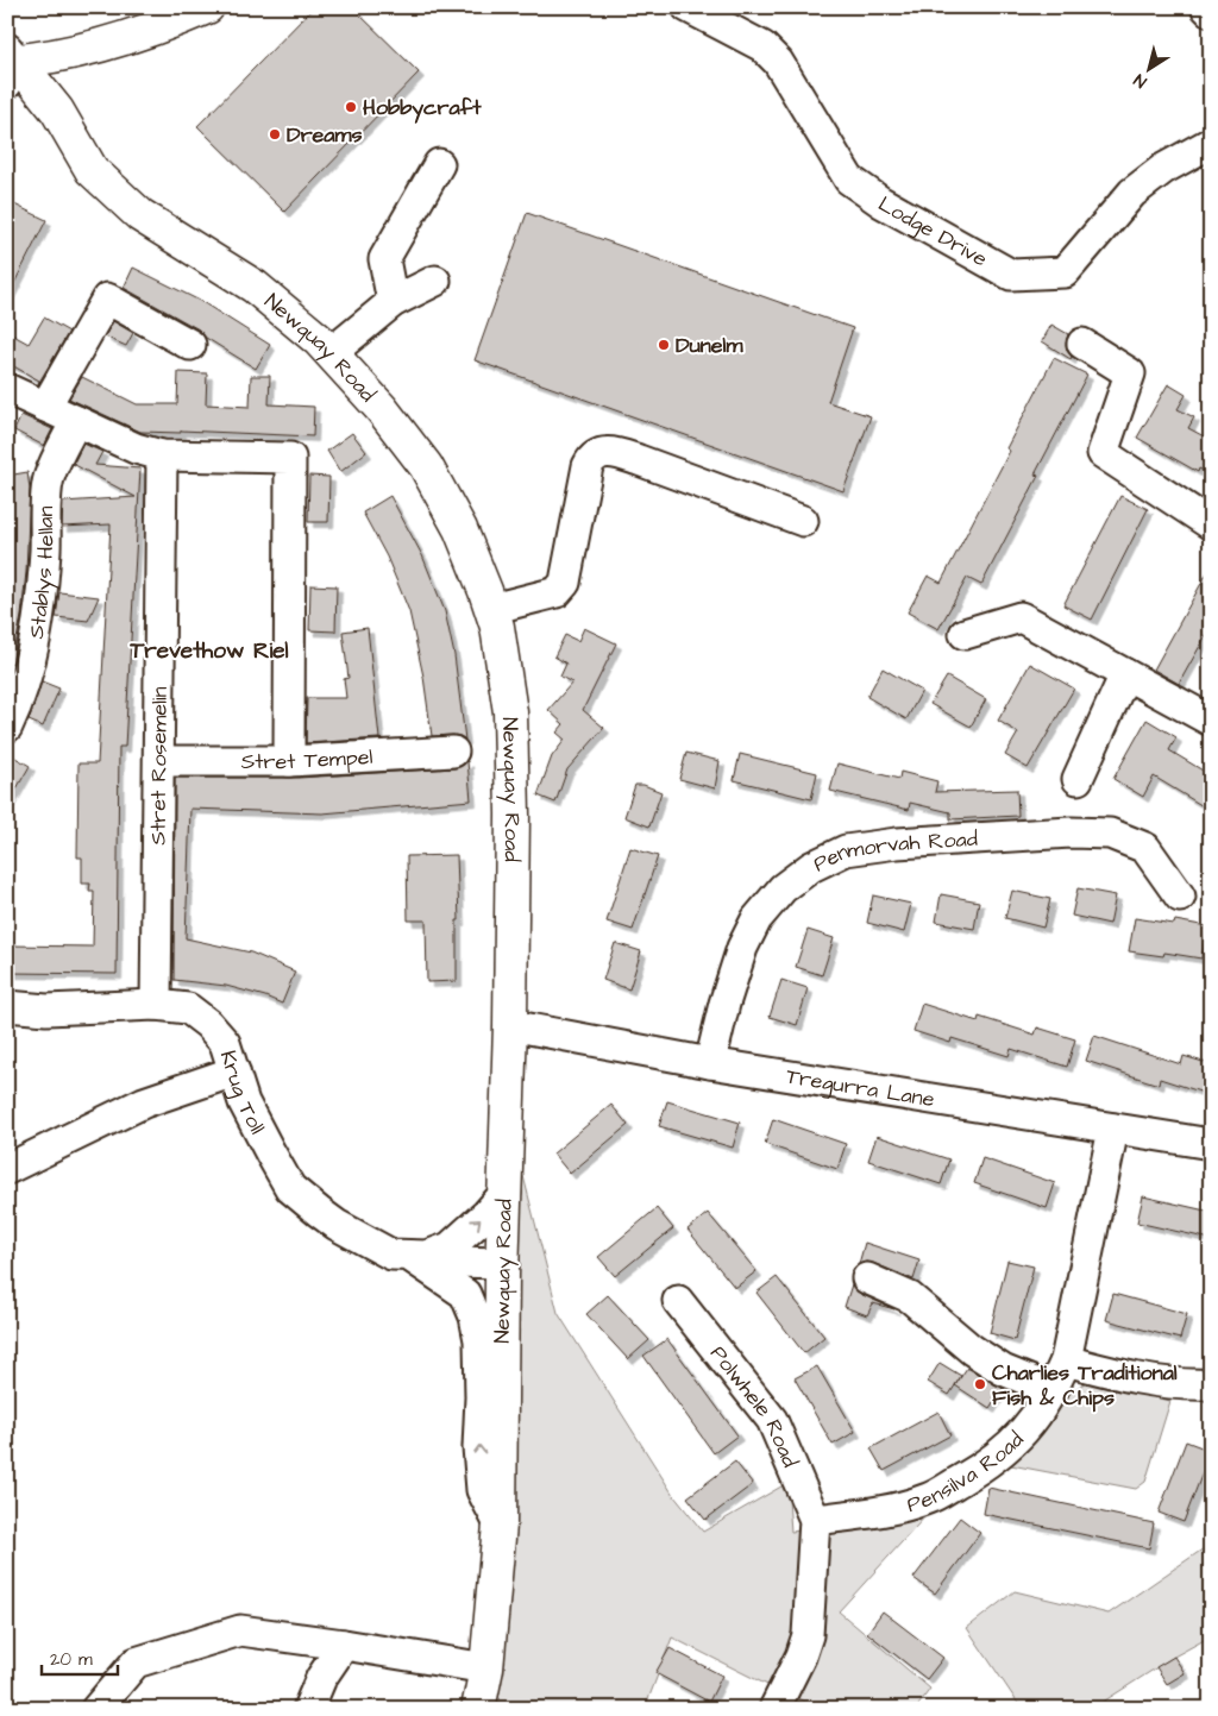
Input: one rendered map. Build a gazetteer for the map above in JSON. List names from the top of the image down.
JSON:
{
  "streets": {
    "highway": ["Newquay Road"],
    "street": [
      "Lodge Drive",
      "Stablys Hellan",
      "Stret Tempel",
      "Stret Rosemelin",
      "Penmorvah Road",
      "Tregurra Lane",
      "Krug Toll",
      "Polwhele Road",
      "Pensilva Road"
    ]
  },
  "crossings": [
    ["Newquay Road", "Tregurra Lane"],
    ["Newquay Road", "Krug Toll"],
    ["Stret Tempel", "Stret Rosemelin"],
    ["Stret Rosemelin", "Krug Toll"],
    ["Penmorvah Road", "Tregurra Lane"],
    ["Tregurra Lane", "Pensilva Road"],
    ["Polwhele Road", "Pensilva Road"]
  ],
  "districts": ["Trevethow Riel"],
  "places": [
    "Hobbycraft",
    "Dreams",
    "Dunelm",
    "Charlies Traditional Fish & Chips"
  ],
  "scale_bar": "20 m",
  "north": "bottom left"
}
